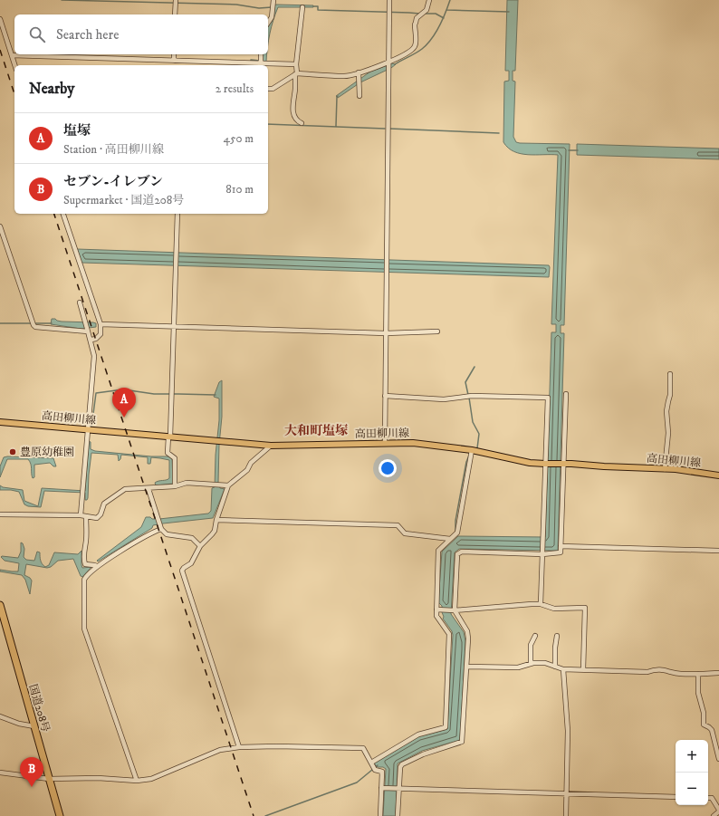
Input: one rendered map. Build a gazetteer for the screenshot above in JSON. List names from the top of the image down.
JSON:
{
  "streets": {
    "highway": ["国道208号"],
    "main road": ["高田柳川線"]
  },
  "districts": ["大和町塩塚"],
  "places": ["豊原幼稚園"],
  "page": {
    "search": "Search here",
    "heading": ["Nearby", "2 results"],
    "list": [
      {
        "mark": "A",
        "name": "塩塚",
        "note": "Station · 高田柳川線",
        "value": "450 m"
      },
      {
        "mark": "B",
        "name": "セブン-イレブン",
        "note": "Supermarket · 国道208号",
        "value": "810 m"
      }
    ],
    "pins": ["A", "B"],
    "map_buttons": ["+", "−"]
  }
}
